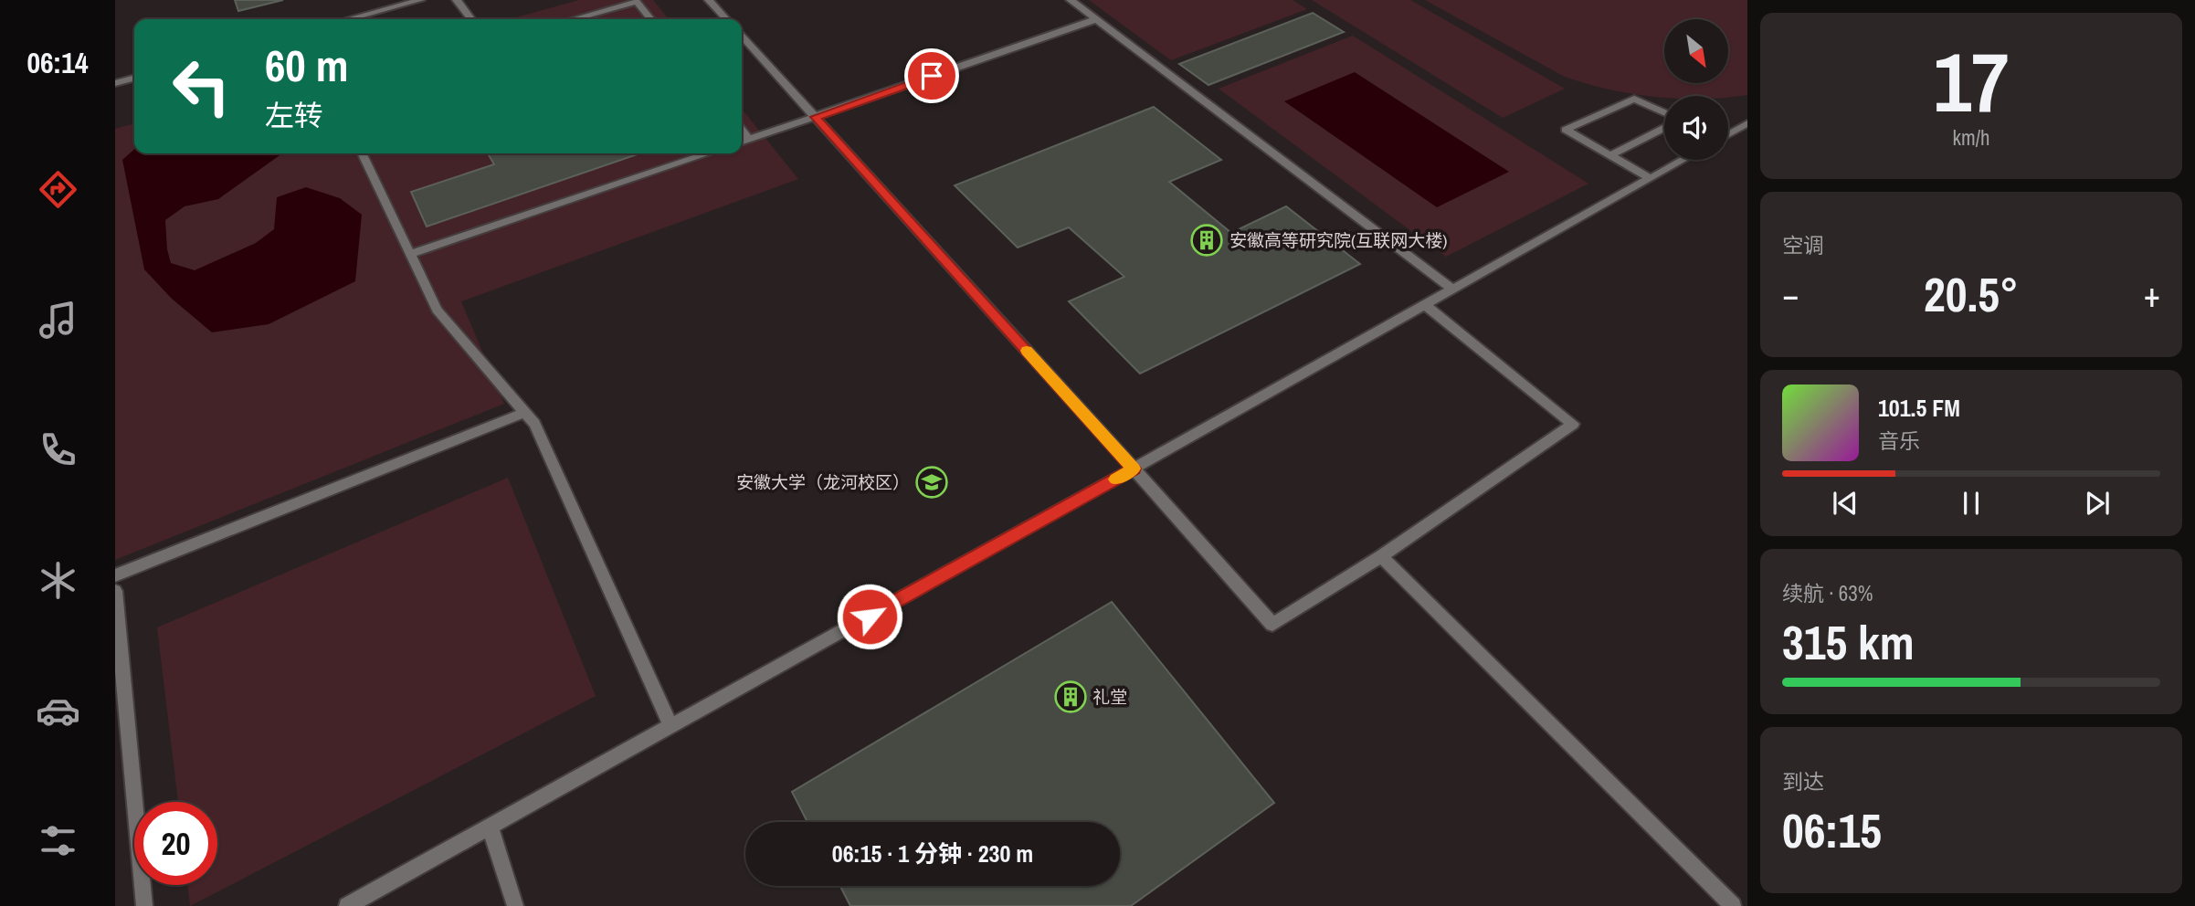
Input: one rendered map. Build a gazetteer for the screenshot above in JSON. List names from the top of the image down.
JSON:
{
  "places": {
    "building": ["安徽高等研究院(互联网大楼)", "礼堂"],
    "school or university": ["安徽大学（龙河校区）"]
  },
  "north": "bottom right",
  "page": {
    "tabs": "06:14",
    "tile": [
      ["17", "km/h"],
      "空调",
      ["续航 · 63%", "315 km"],
      ["到达", "06:15"]
    ],
    "turn": ["60 m", "左转"],
    "heat": ["−", "20.5°", "+"],
    "song": ["101.5 FM", "音乐"],
    "limit": "20",
    "trip": "06:15 · 1 分钟 · 230 m"
  }
}
